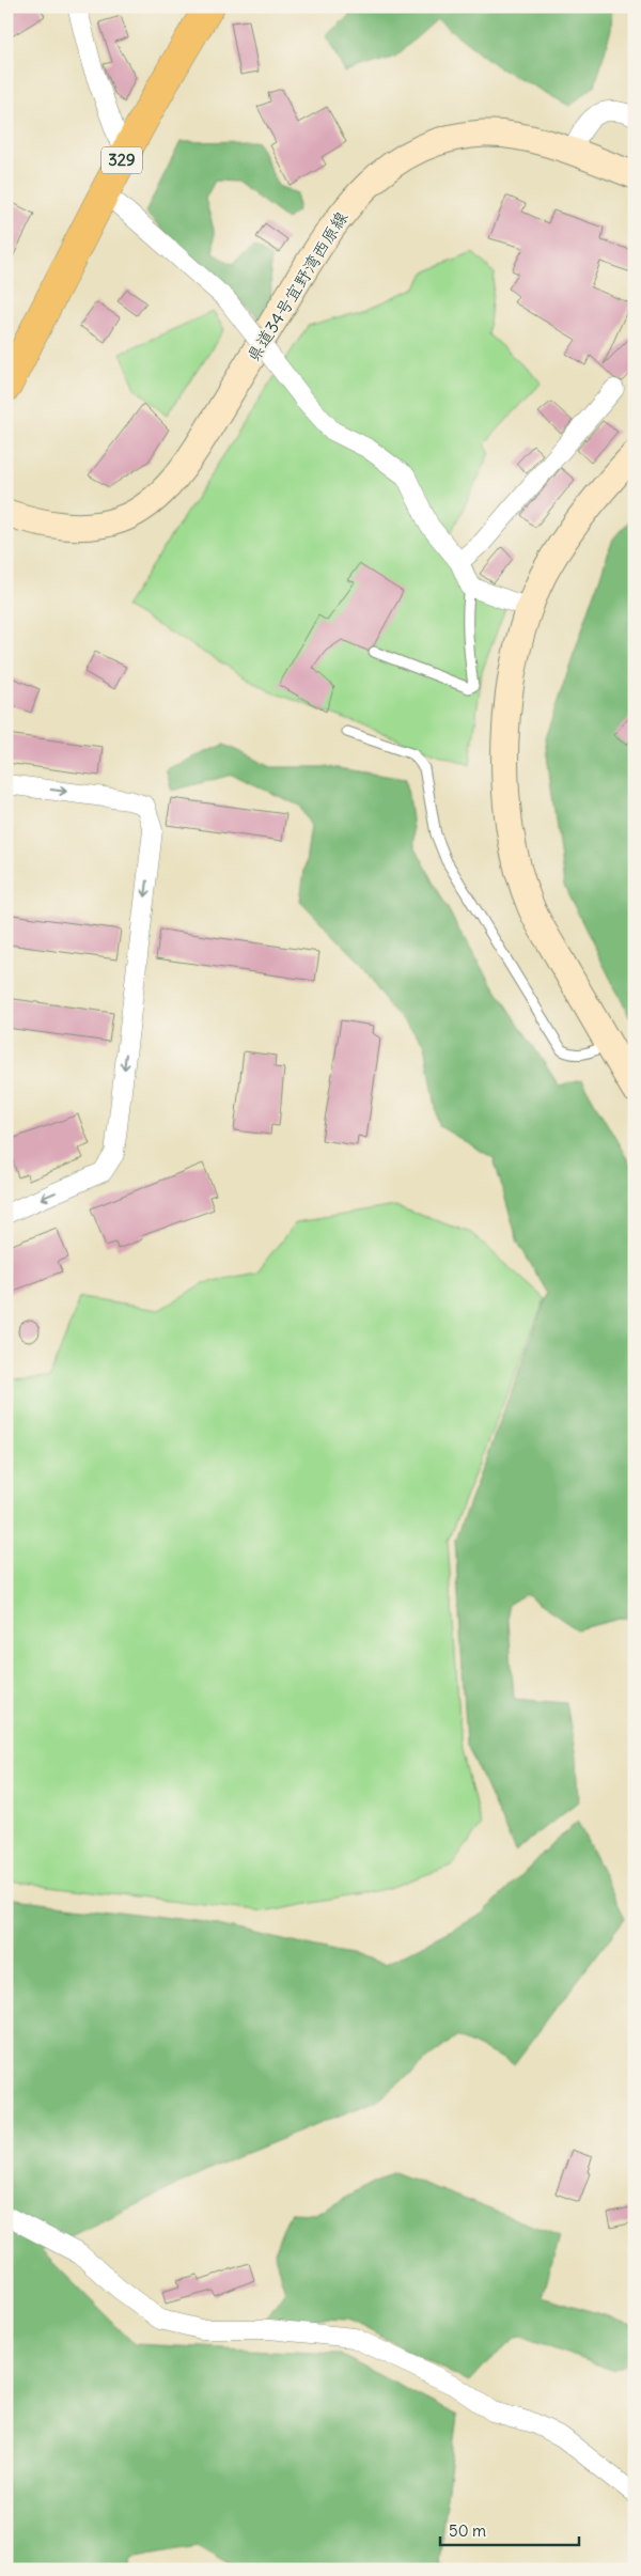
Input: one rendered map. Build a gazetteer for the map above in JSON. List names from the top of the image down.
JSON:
{
  "streets": {
    "highway": ["329"],
    "main road": ["県道34号宜野湾西原線"]
  },
  "scale_bar": "50 m"
}
